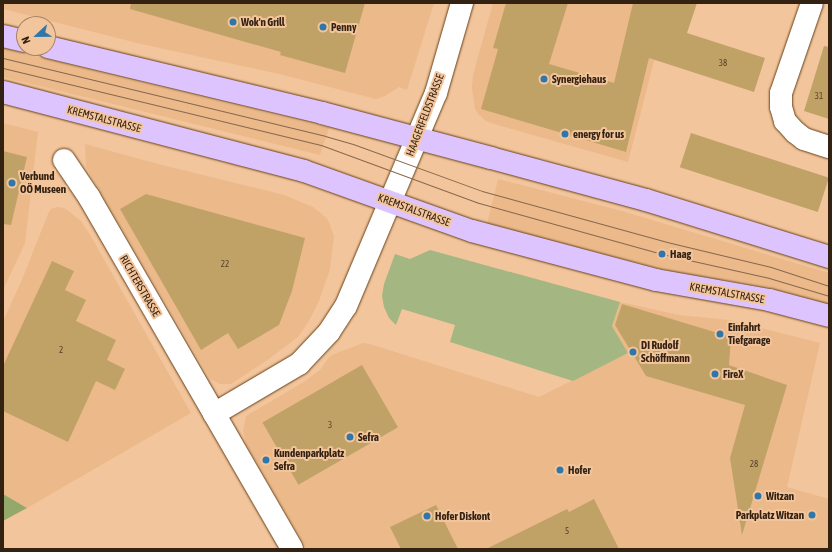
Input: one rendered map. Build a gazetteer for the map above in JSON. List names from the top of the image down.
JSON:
{
  "streets": {
    "main road": ["KREMSTALSTRASSE"],
    "street": ["HAAGERFELDSTRASSE", "RICHTERSTRASSE"]
  },
  "crossings": [
    ["HAAGERFELDSTRASSE", "KREMSTALSTRASSE"]
  ],
  "places": [
    "Wok'n Grill",
    "Penny",
    "Synergiehaus",
    "energy for us",
    "Verbund OÖ Museen",
    "Haag",
    "Einfahrt Tiefgarage",
    "DI Rudolf Schöffmann",
    "FireX",
    "Sefra",
    "Kundenparkplatz Sefra",
    "Hofer",
    "Witzan",
    "Parkplatz Witzan",
    "Hofer Diskont"
  ],
  "house_numbers": [
    "38",
    "31",
    "22",
    "2",
    "3",
    "28",
    "5"
  ],
  "north": "left"
}
